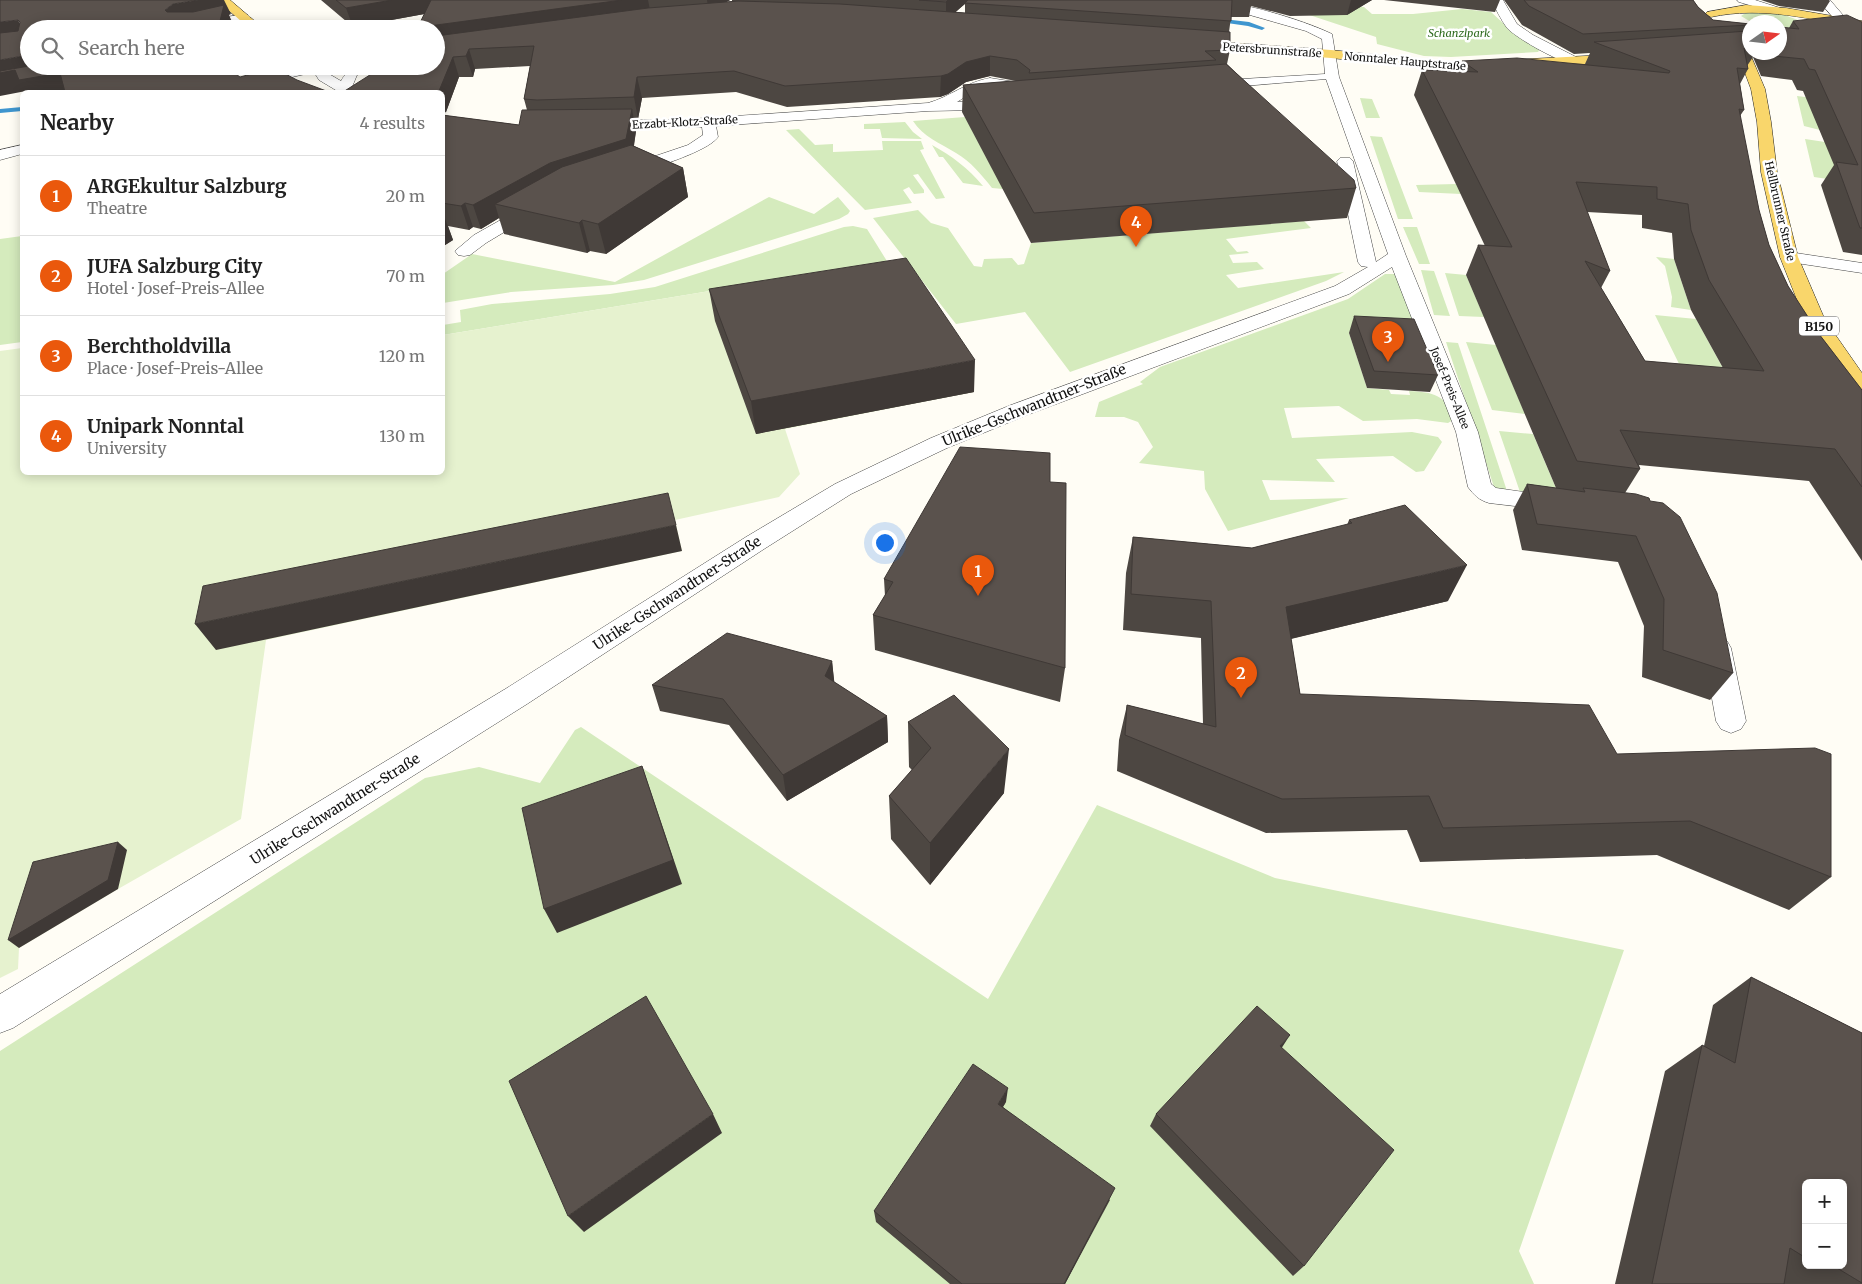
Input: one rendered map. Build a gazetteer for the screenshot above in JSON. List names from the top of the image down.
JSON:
{
  "streets": {
    "main road": [
      "Petersbrunnstraße",
      "Nonntaler Hauptstraße",
      "Hellbrunner Straße",
      "B150"
    ],
    "street": ["Erzabt-Klotz-Straße", "Josef-Preis-Allee", "Ulrike-Gschwandtner-Straße"]
  },
  "crossings": [
    ["Petersbrunnstraße", "Nonntaler Hauptstraße"],
    ["Petersbrunnstraße", "Josef-Preis-Allee"],
    ["Nonntaler Hauptstraße", "Josef-Preis-Allee"],
    ["Josef-Preis-Allee", "Ulrike-Gschwandtner-Straße"]
  ],
  "parks": ["Schanzlpark"],
  "north": "right",
  "page": {
    "search": "Search here",
    "heading": ["Nearby", "4 results"],
    "list": [
      {
        "mark": "1",
        "name": "ARGEkultur Salzburg",
        "note": "Theatre",
        "value": "20 m"
      },
      {
        "mark": "2",
        "name": "JUFA Salzburg City",
        "note": "Hotel · Josef-Preis-Allee",
        "value": "70 m"
      },
      {
        "mark": "3",
        "name": "Berchtholdvilla",
        "note": "Place · Josef-Preis-Allee",
        "value": "120 m"
      },
      {
        "mark": "4",
        "name": "Unipark Nonntal",
        "note": "University",
        "value": "130 m"
      }
    ],
    "pins": [
      "4",
      "3",
      "1",
      "2"
    ],
    "map_buttons": ["+", "−"]
  }
}
